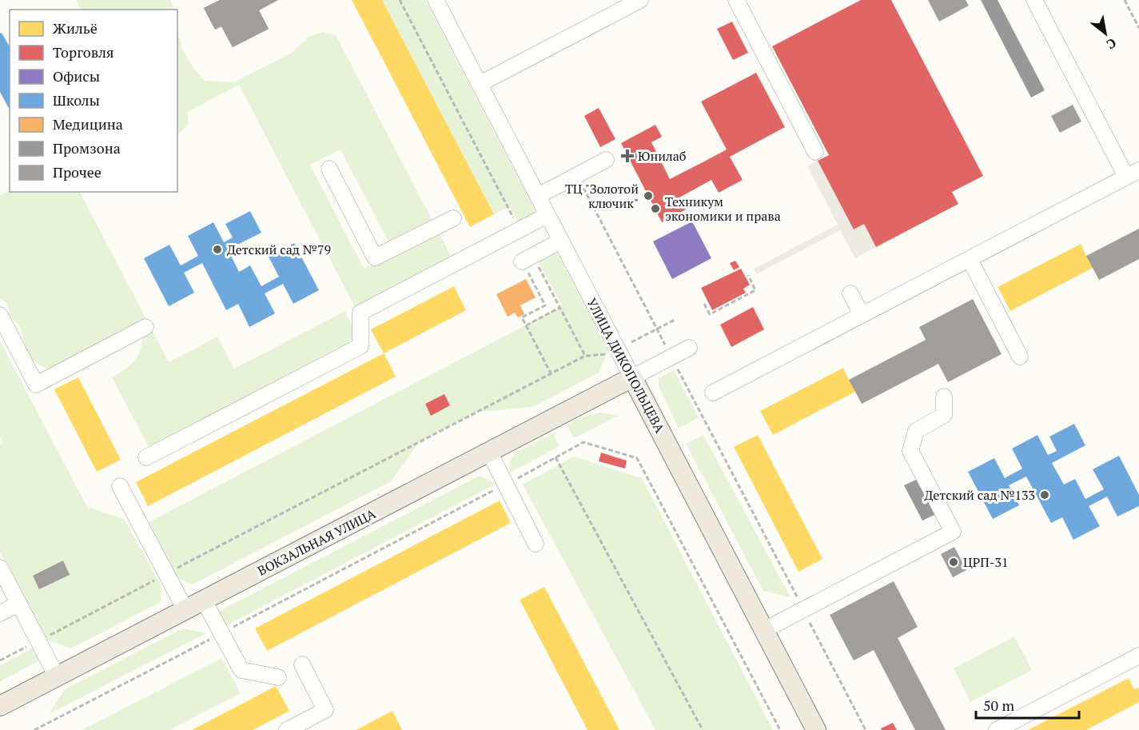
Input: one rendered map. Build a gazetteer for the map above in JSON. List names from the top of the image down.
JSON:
{
  "streets": {
    "main road": ["УЛИЦА ДИКОПОЛЬЦЕВА", "ВОКЗАЛЬНАЯ УЛИЦА"]
  },
  "crossings": [
    ["УЛИЦА ДИКОПОЛЬЦЕВА", "ВОКЗАЛЬНАЯ УЛИЦА"]
  ],
  "places": {
    "health": ["Юнилаб"],
    "other": [
      "ТЦ \"Золотой ключик\"",
      "Техникум экономики и права",
      "Детский сад №79",
      "Детский сад №133",
      "ЦРП-31"
    ]
  },
  "legend": [
    "Жильё",
    "Торговля",
    "Офисы",
    "Школы",
    "Медицина",
    "Промзона",
    "Прочее"
  ],
  "scale_bar": "50 m",
  "north": "bottom right"
}
